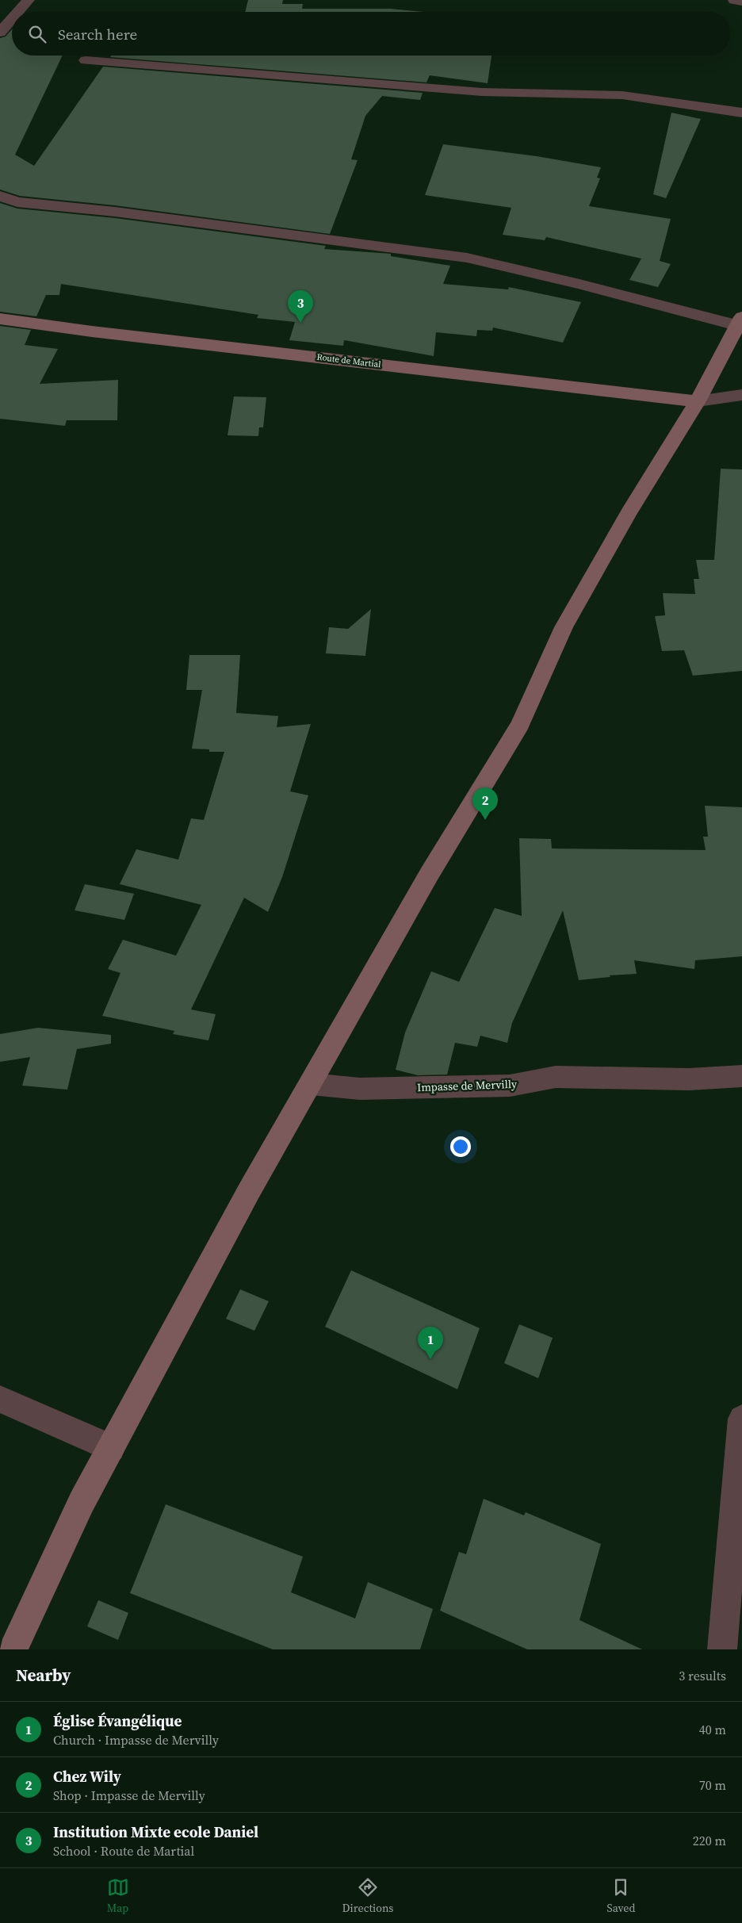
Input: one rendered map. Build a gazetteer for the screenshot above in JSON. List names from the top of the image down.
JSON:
{
  "streets": {
    "main road": ["Route de Martial"],
    "street": ["Impasse de Mervilly"]
  },
  "page": {
    "search": "Search here",
    "pins": ["3", "2", "1"],
    "heading": ["Nearby", "3 results"],
    "list": [
      {
        "mark": "1",
        "name": "Église Évangélique",
        "note": "Church · Impasse de Mervilly",
        "value": "40 m"
      },
      {
        "mark": "2",
        "name": "Chez Wily",
        "note": "Shop · Impasse de Mervilly",
        "value": "70 m"
      },
      {
        "mark": "3",
        "name": "Institution Mixte ecole Daniel",
        "note": "School · Route de Martial",
        "value": "220 m"
      }
    ],
    "nav": ["Map", "Directions", "Saved"]
  }
}
